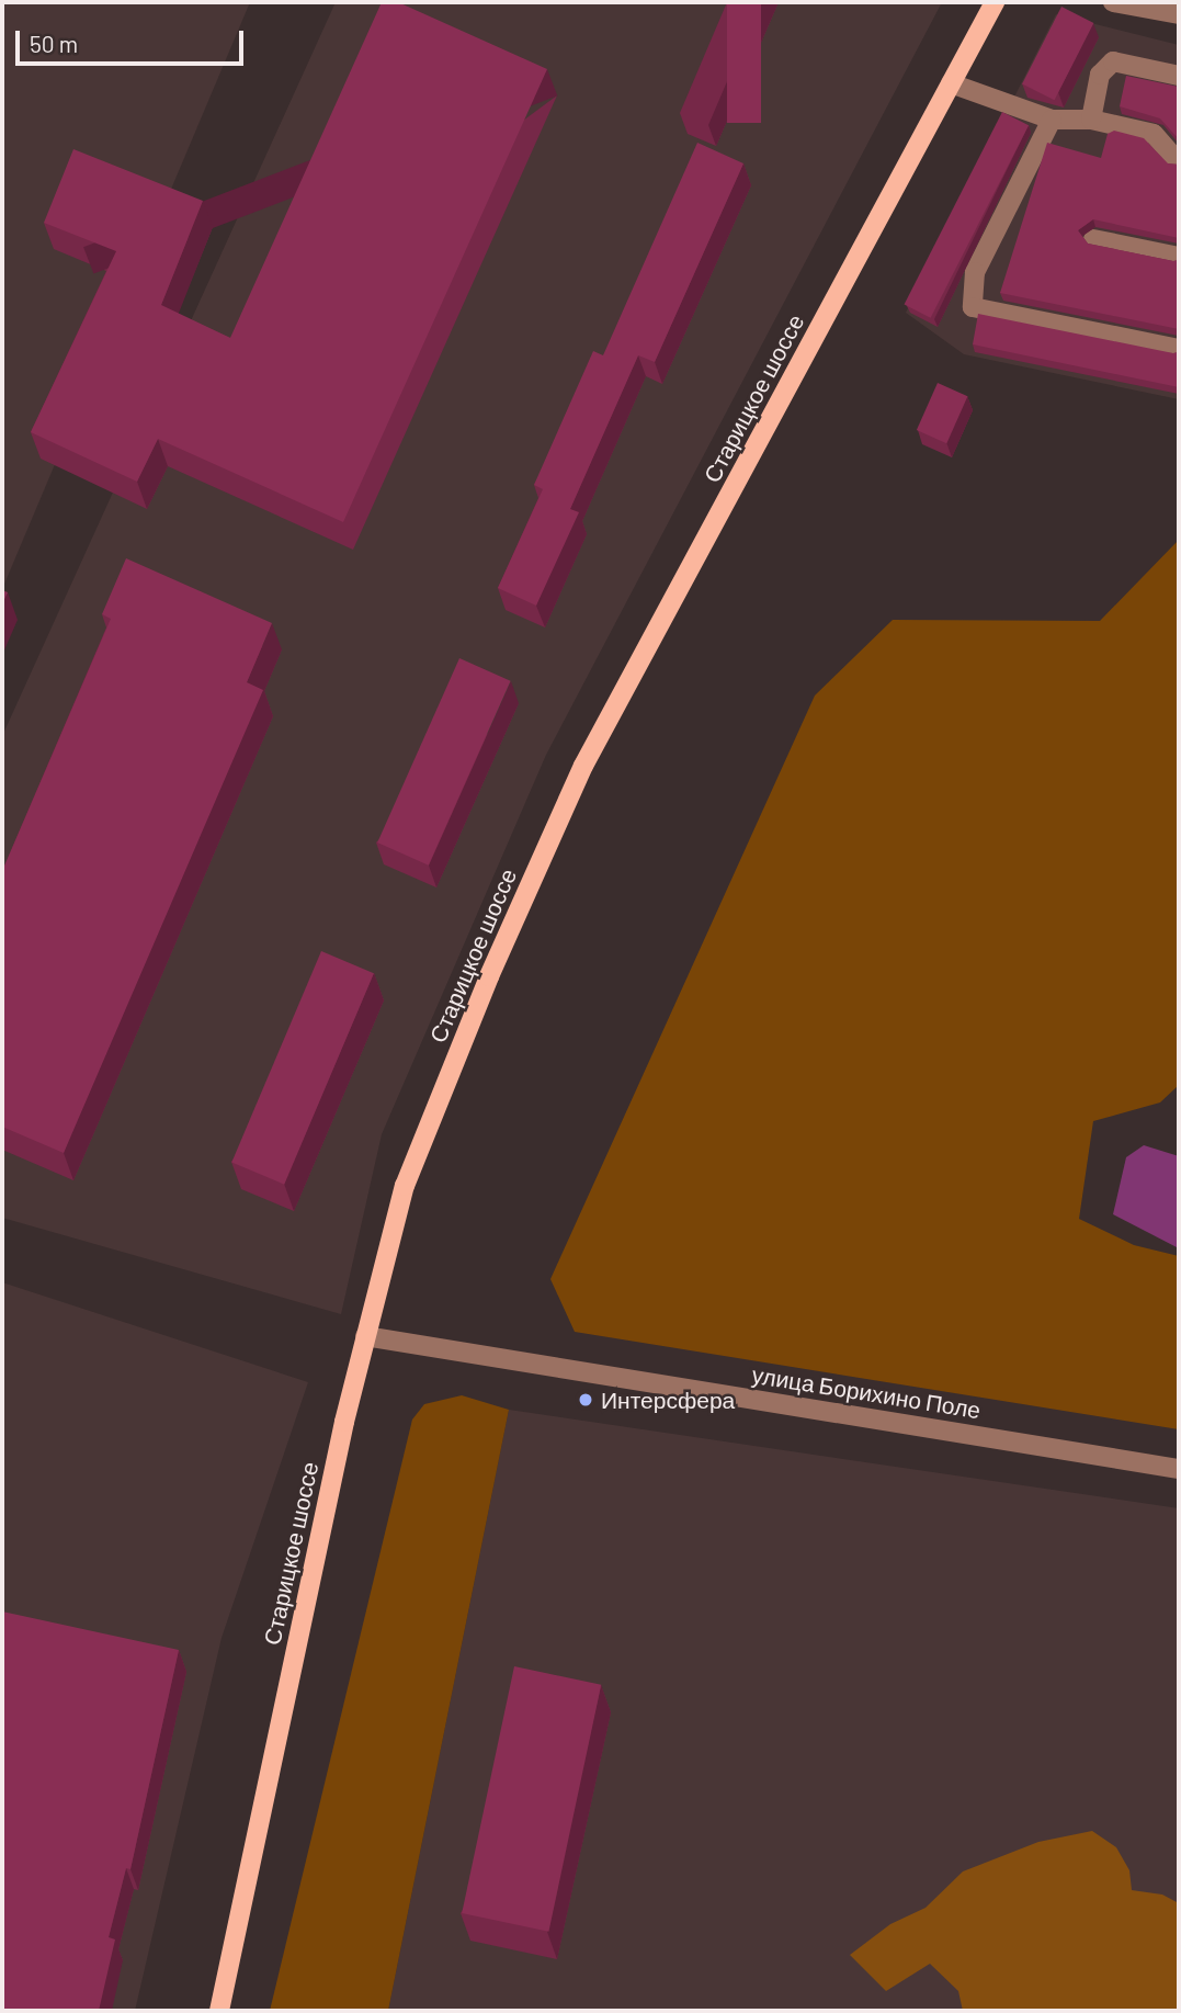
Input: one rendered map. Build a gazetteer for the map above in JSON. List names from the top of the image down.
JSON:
{
  "streets": {
    "main road": ["Старицкое шоссе"],
    "street": ["улица Борихино Поле"]
  },
  "crossings": [
    ["Старицкое шоссе", "улица Борихино Поле"]
  ],
  "places": ["Интерсфера"],
  "scale_bar": "50 m"
}
